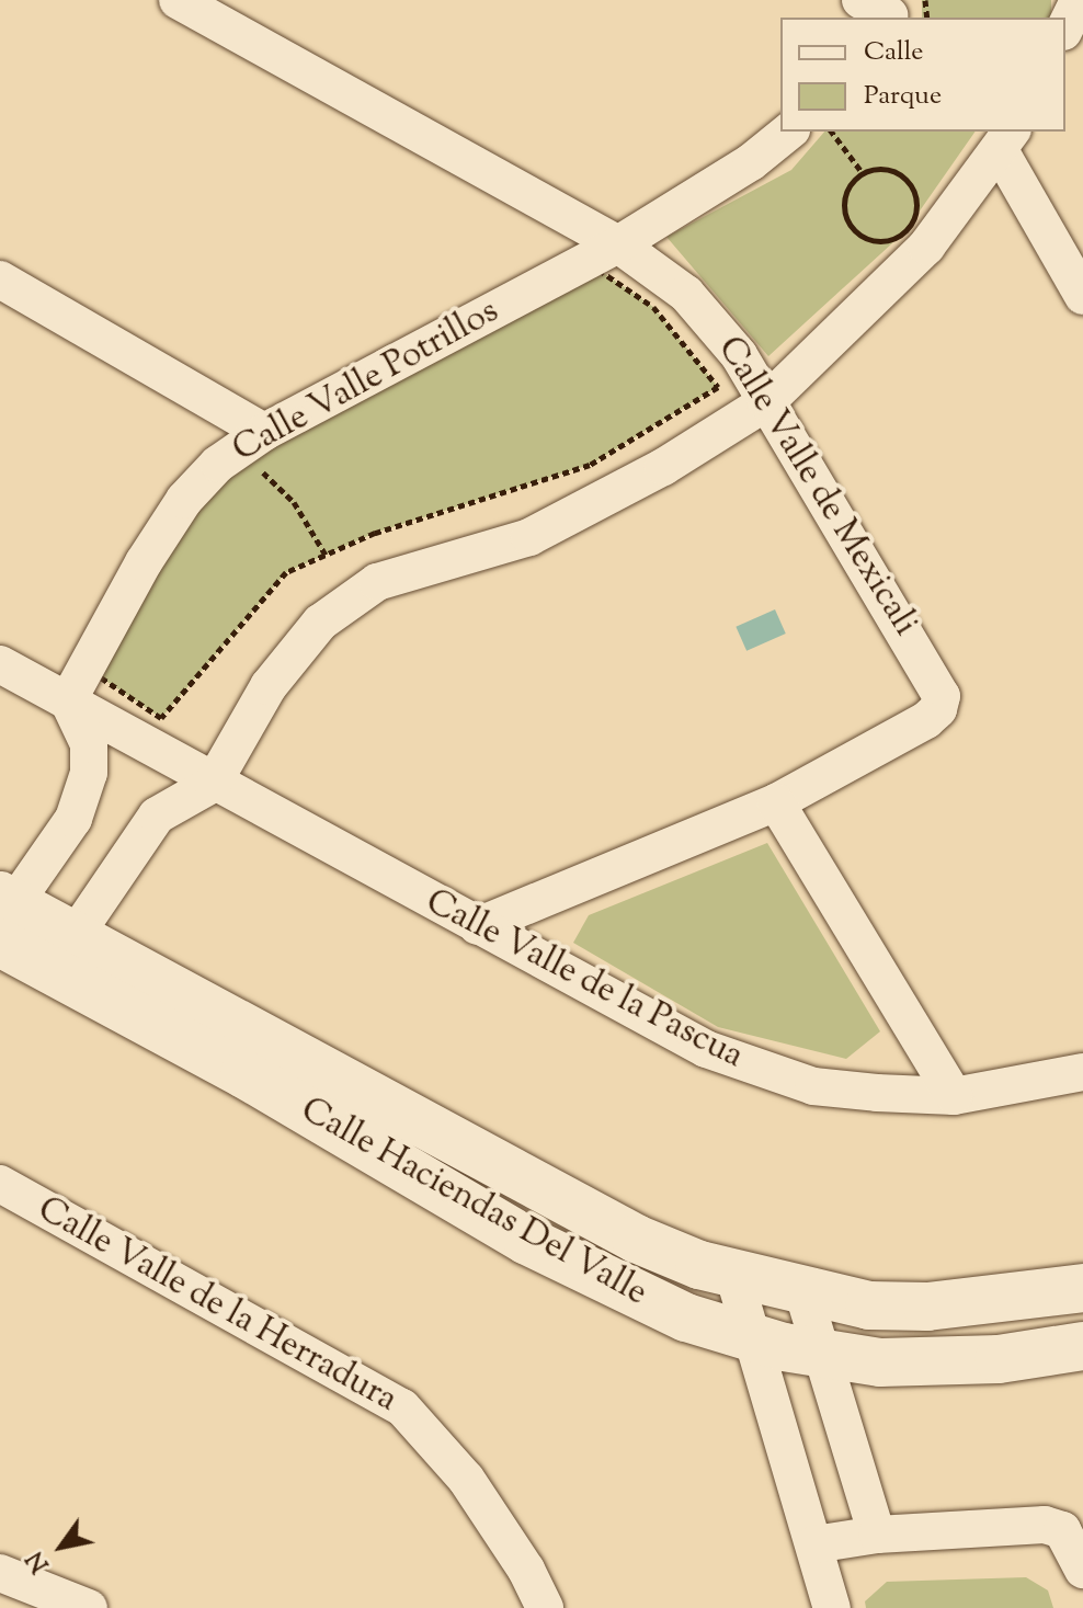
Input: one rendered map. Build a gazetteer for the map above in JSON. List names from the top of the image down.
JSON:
{
  "streets": {
    "main road": ["Calle Haciendas Del Valle"],
    "street": [
      "Calle Valle Potrillos",
      "Calle Valle de Mexicali",
      "Calle Valle de la Pascua",
      "Calle Valle de la Herradura"
    ]
  },
  "crossings": [
    ["Calle Valle Potrillos", "Calle Valle de Mexicali"],
    ["Calle Valle Potrillos", "Calle Valle de la Pascua"],
    ["Calle Valle de Mexicali", "Calle Valle de la Pascua"]
  ],
  "legend": ["Calle", "Parque"],
  "north": "bottom left"
}
